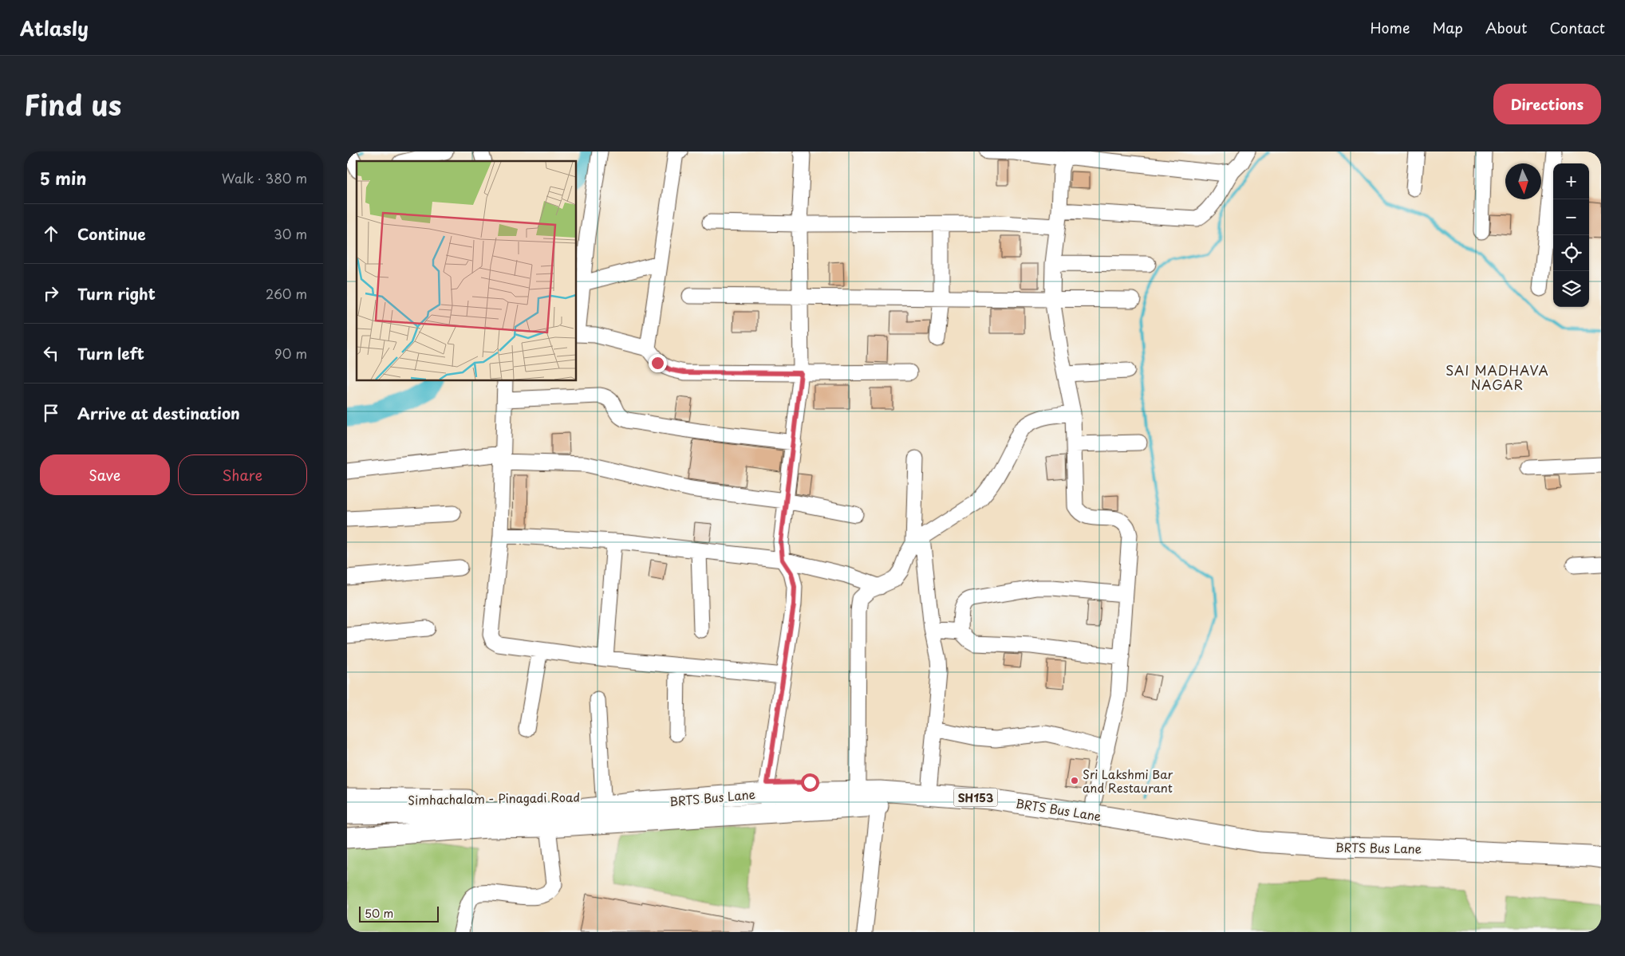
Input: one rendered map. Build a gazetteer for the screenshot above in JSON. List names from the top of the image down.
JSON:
{
  "streets": {
    "main road": ["BRTS Bus Lane", "SH153", "Simhachalam - Pinagadi Road"]
  },
  "crossings": [
    ["BRTS Bus Lane", "Simhachalam - Pinagadi Road"]
  ],
  "districts": ["SAI MADHAVA NAGAR"],
  "places": ["Sri Lakshmi Bar and Restaurant"],
  "scale_bar": "50 m",
  "north": "bottom",
  "page": {
    "header": "Atlasly",
    "nav": [
      "Home",
      "Map",
      "About",
      "Contact"
    ],
    "title": "Find us",
    "buttons": [
      "Directions",
      ["Save", "Share"]
    ],
    "heading": ["5 min", "Walk · 380 m"],
    "map_buttons": ["+", "−"],
    "list": [
      ["Continue", "30 m"],
      ["Turn right", "260 m"],
      ["Turn left", "90 m"],
      "Arrive at destination"
    ],
    "scale": "50 m"
  }
}
